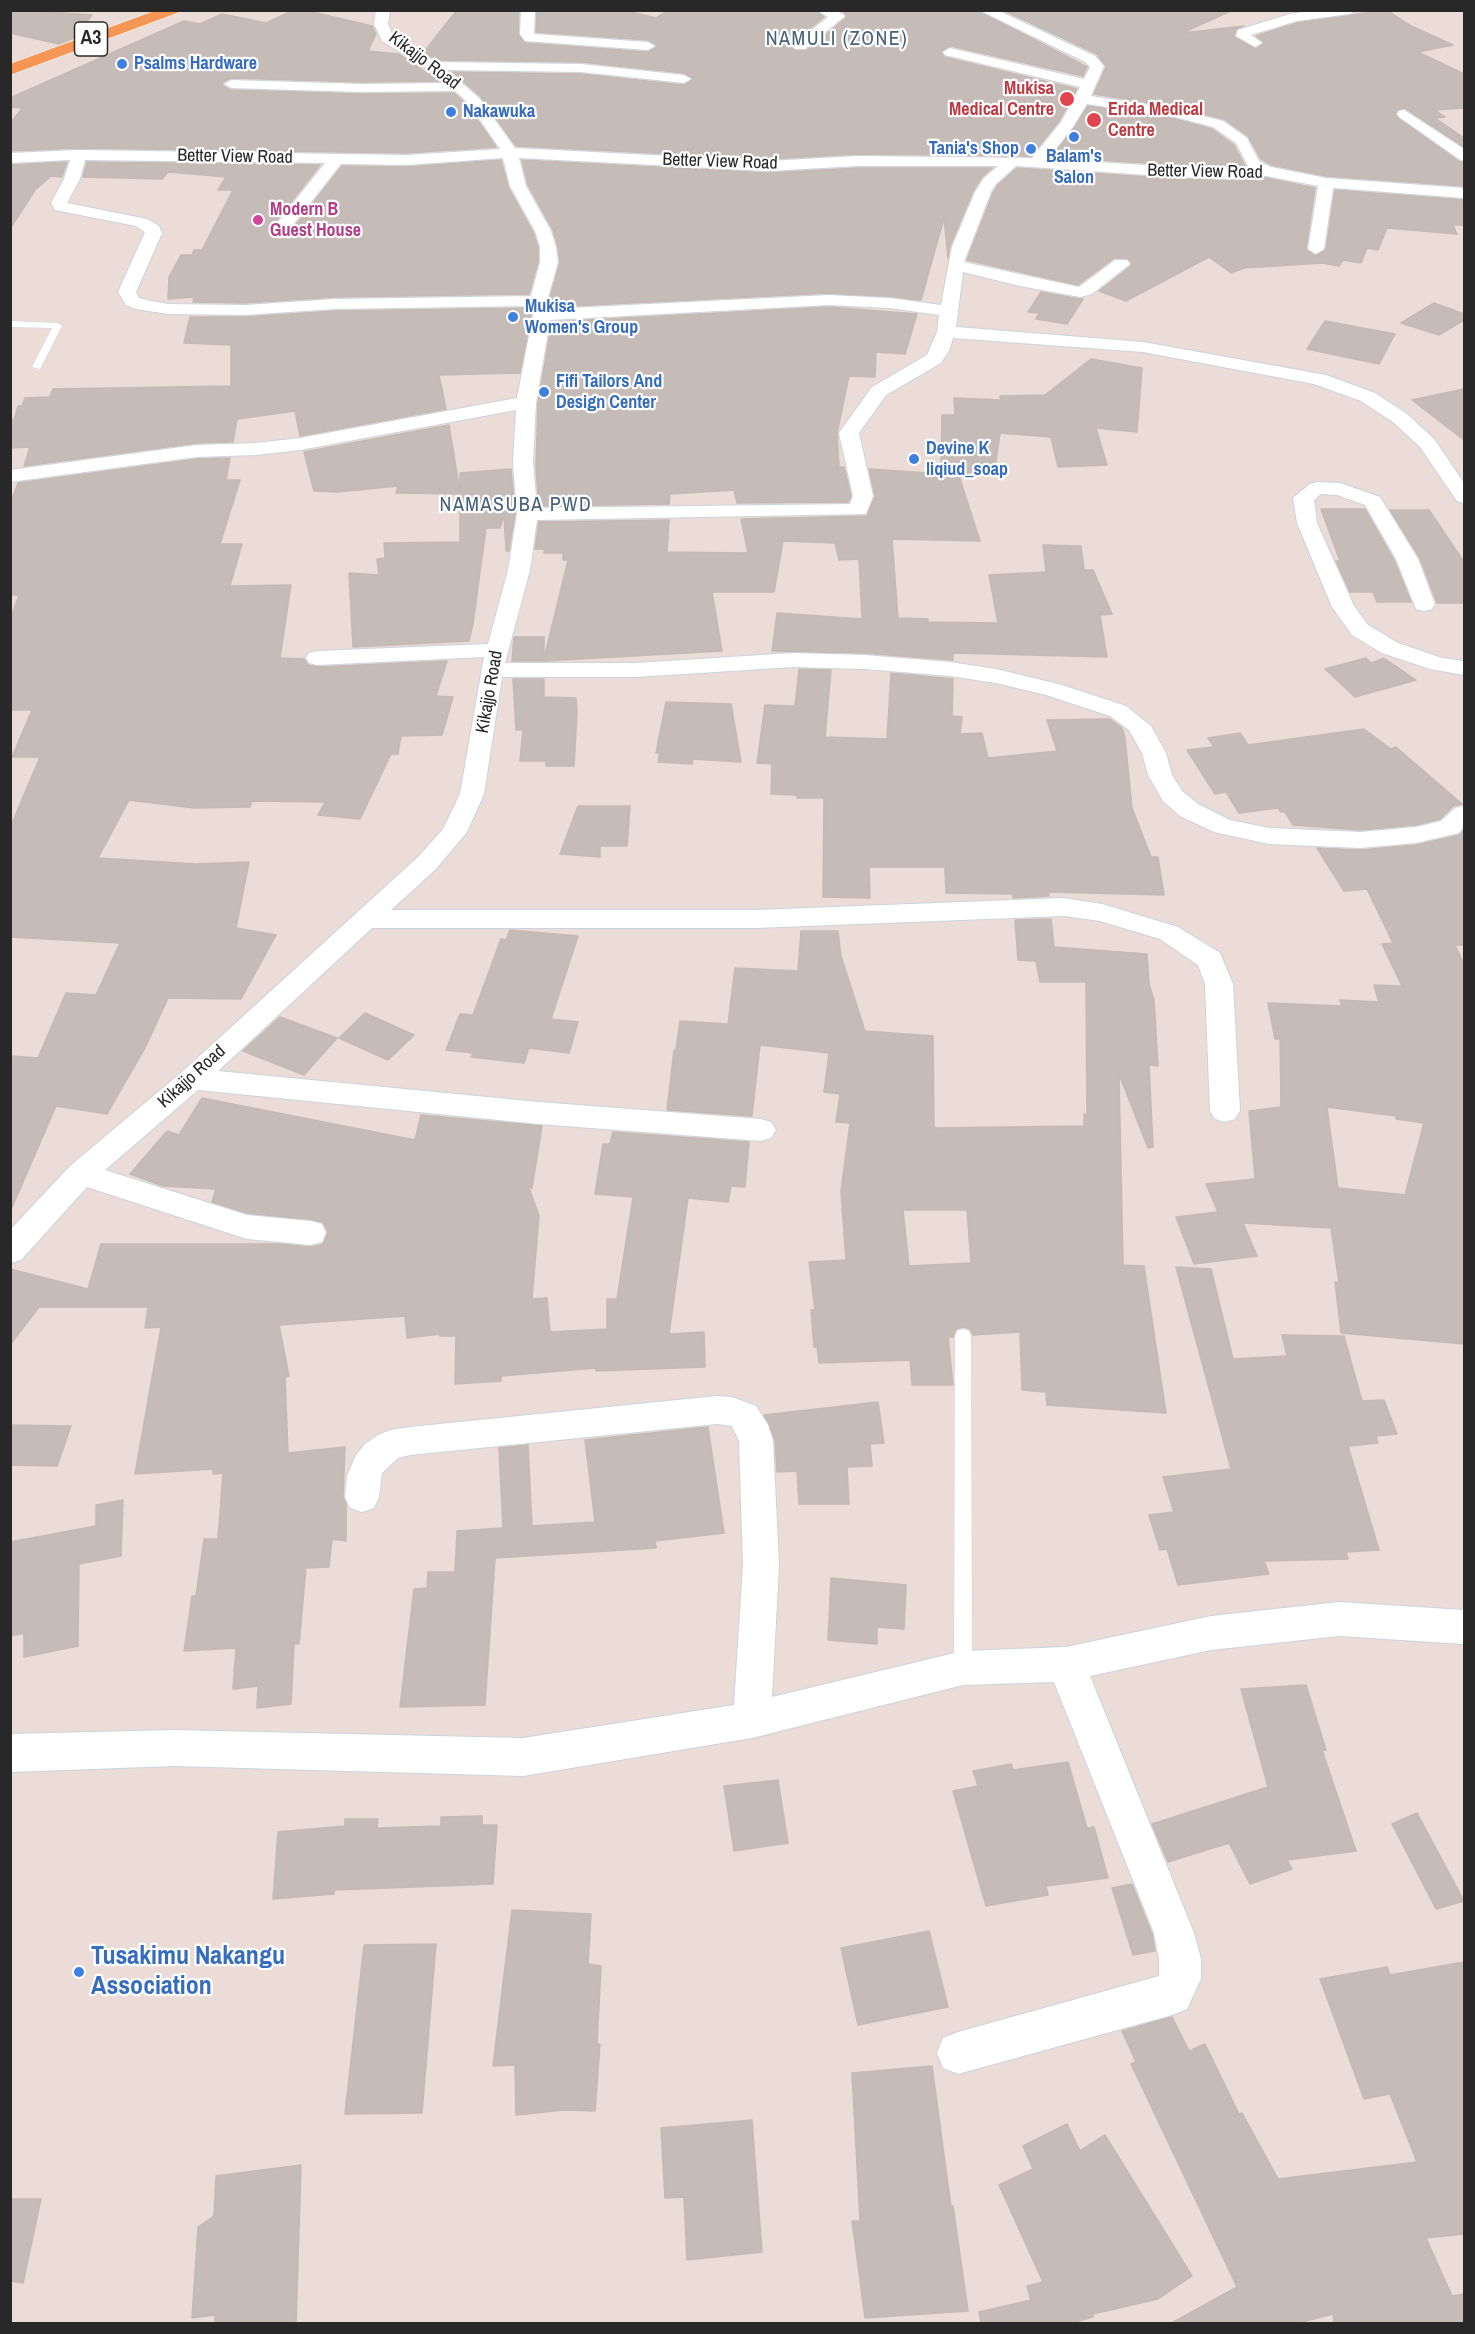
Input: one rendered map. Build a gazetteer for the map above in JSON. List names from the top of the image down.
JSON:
{
  "streets": {
    "main road": ["A3"],
    "street": ["Kikajjo Road", "Better View Road"]
  },
  "crossings": [
    ["Kikajjo Road", "Better View Road"]
  ],
  "districts": ["NAMULI (ZONE)", "NAMASUBA PWD"],
  "places": [
    "Psalms Hardware",
    "Mukisa Medical Centre",
    "Nakawuka",
    "Erida Medical Centre",
    "Balam's Salon",
    "Tania's Shop",
    "Modern B Guest House",
    "Mukisa Women's Group",
    "Fifi Tailors And Design Center",
    "Devine K liqiud_soap",
    "Tusakimu Nakangu Association"
  ]
}
